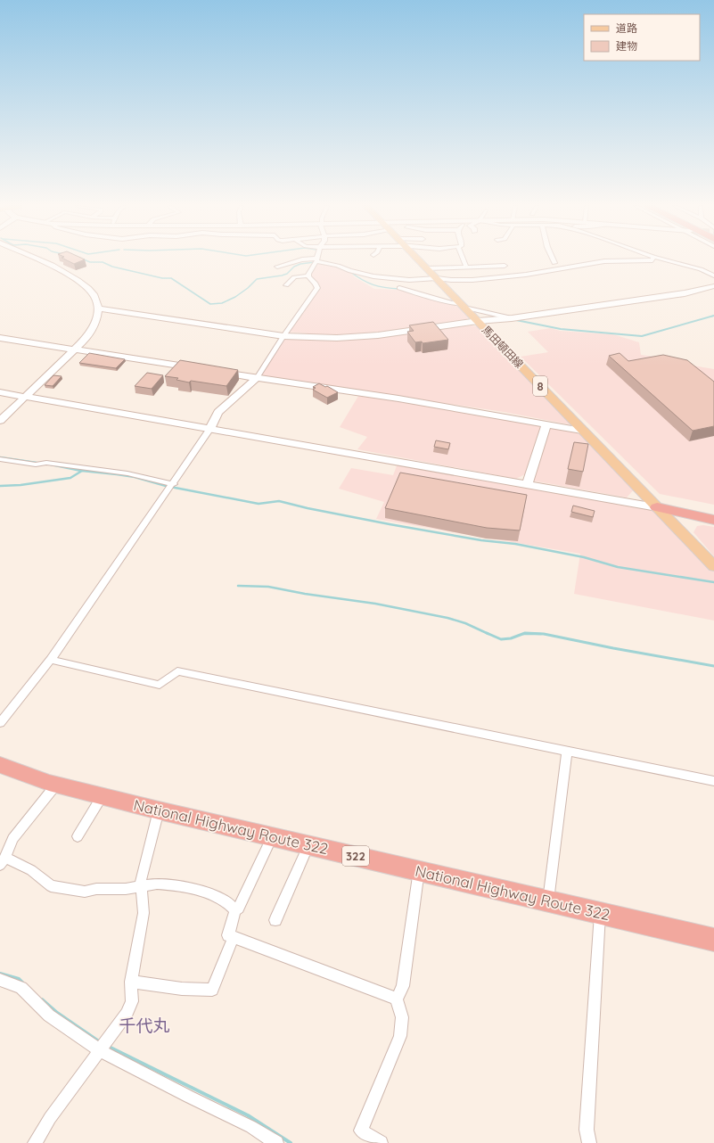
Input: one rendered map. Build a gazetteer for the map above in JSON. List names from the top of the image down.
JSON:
{
  "streets": {
    "highway": ["National Highway Route 322", "322"],
    "main road": ["馬田頓田線", "8"]
  },
  "districts": ["千代丸"],
  "legend": ["道路", "建物"]
}
